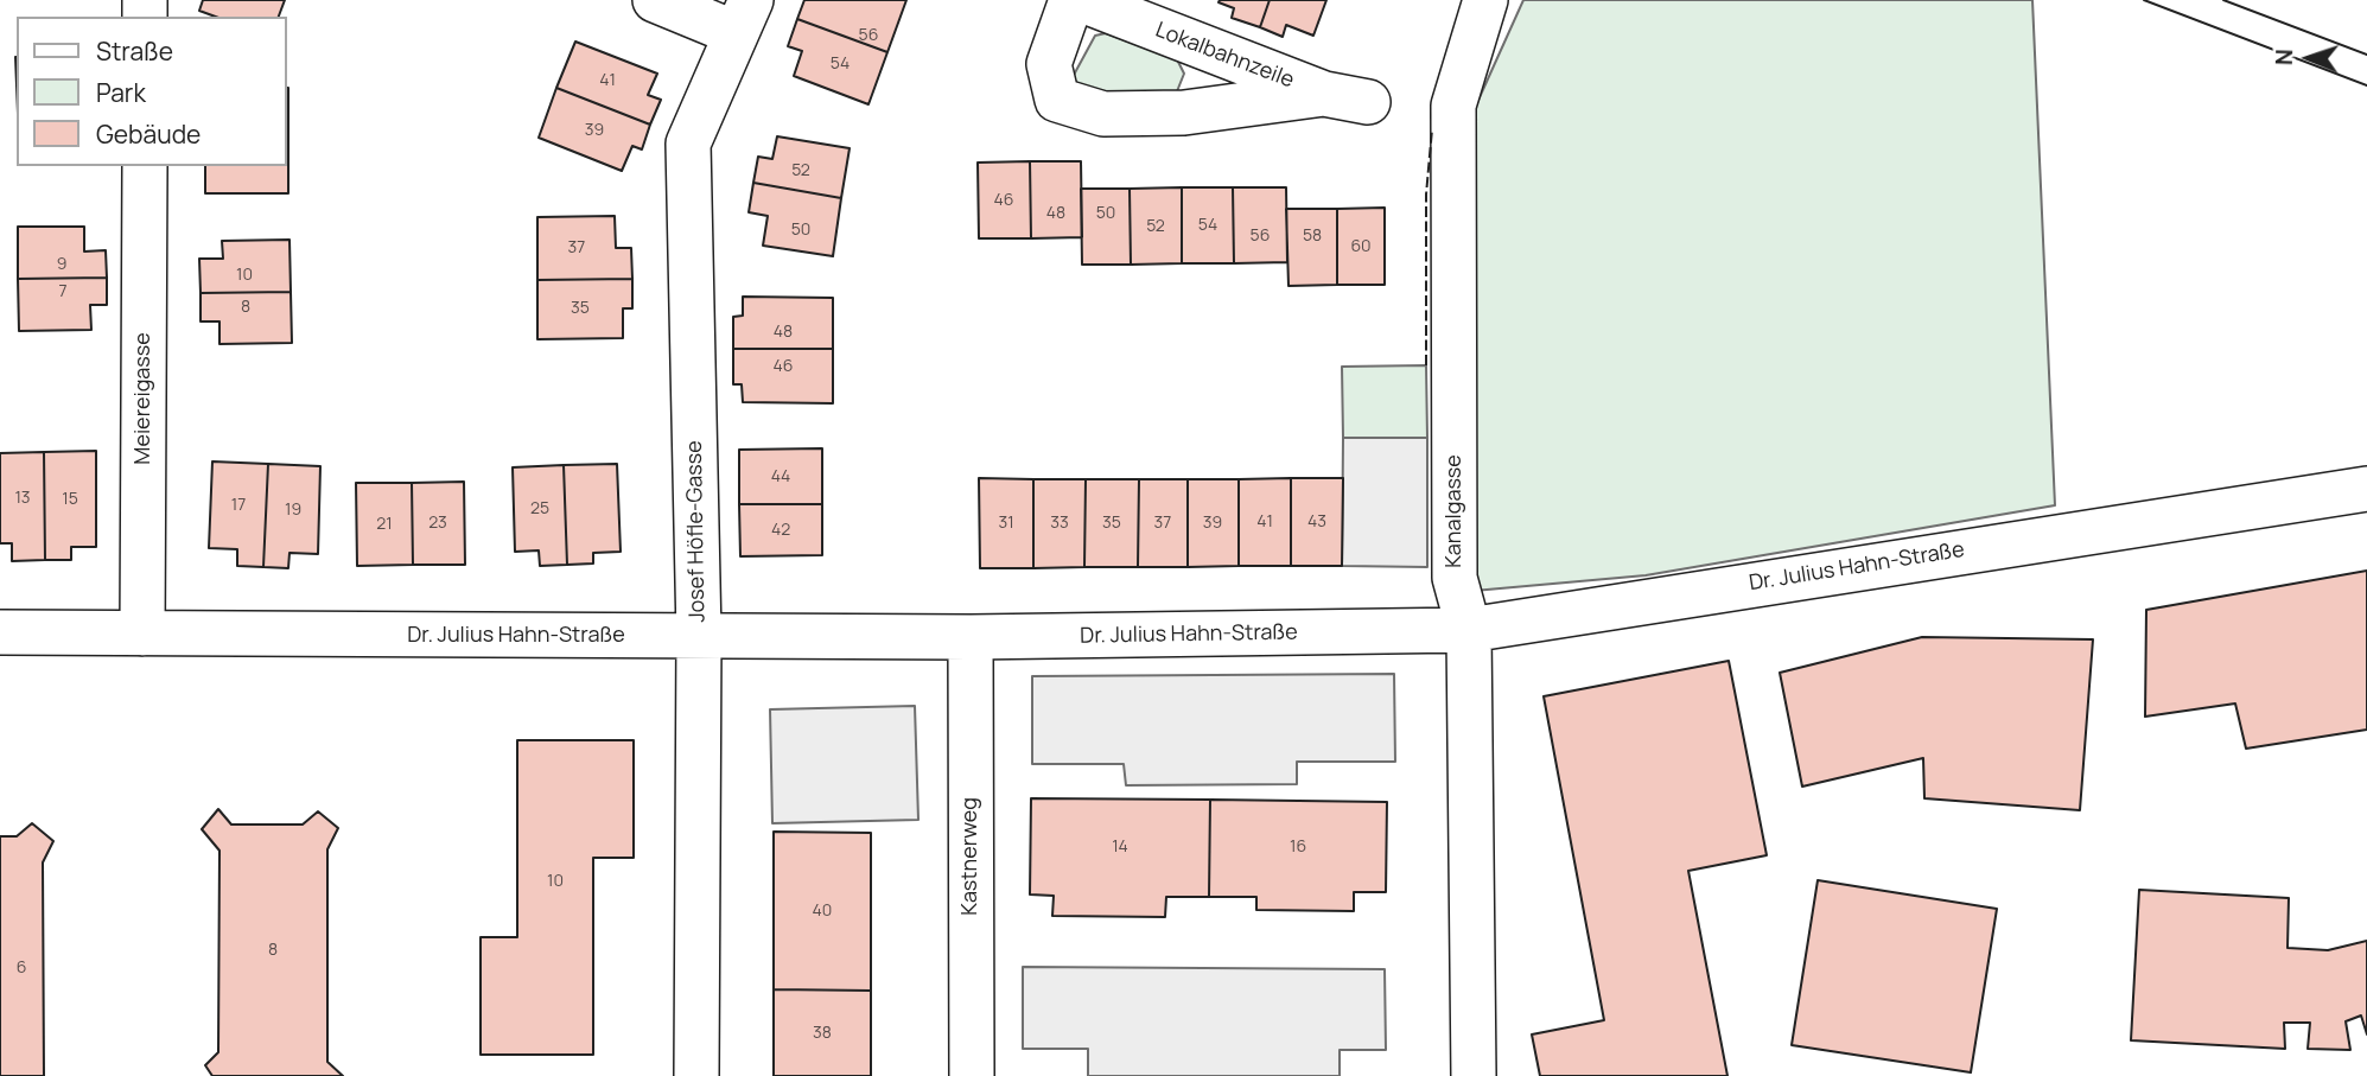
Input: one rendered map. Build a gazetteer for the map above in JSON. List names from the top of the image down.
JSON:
{
  "streets": {
    "street": [
      "Lokalbahnzeile",
      "Meiereigasse",
      "Kanalgasse",
      "Josef Höfle-Gasse",
      "Dr. Julius Hahn-Straße",
      "Kastnerweg"
    ]
  },
  "crossings": [
    ["Meiereigasse", "Dr. Julius Hahn-Straße"],
    ["Kanalgasse", "Dr. Julius Hahn-Straße"],
    ["Josef Höfle-Gasse", "Dr. Julius Hahn-Straße"],
    ["Dr. Julius Hahn-Straße", "Kastnerweg"]
  ],
  "house_numbers": [
    "56",
    "54",
    "41",
    "39",
    "52",
    "46",
    "48",
    "50",
    "54",
    "52",
    "50",
    "56",
    "58",
    "60",
    "37",
    "9",
    "10",
    "7",
    "8",
    "35",
    "48",
    "46",
    "44",
    "13",
    "15",
    "17",
    "25",
    "19",
    "41",
    "43",
    "23",
    "31",
    "33",
    "35",
    "37",
    "39",
    "21",
    "42",
    "14",
    "16",
    "10",
    "40",
    "8",
    "6",
    "38"
  ],
  "legend": ["Straße", "Park", "Gebäude"],
  "north": "left"
}
